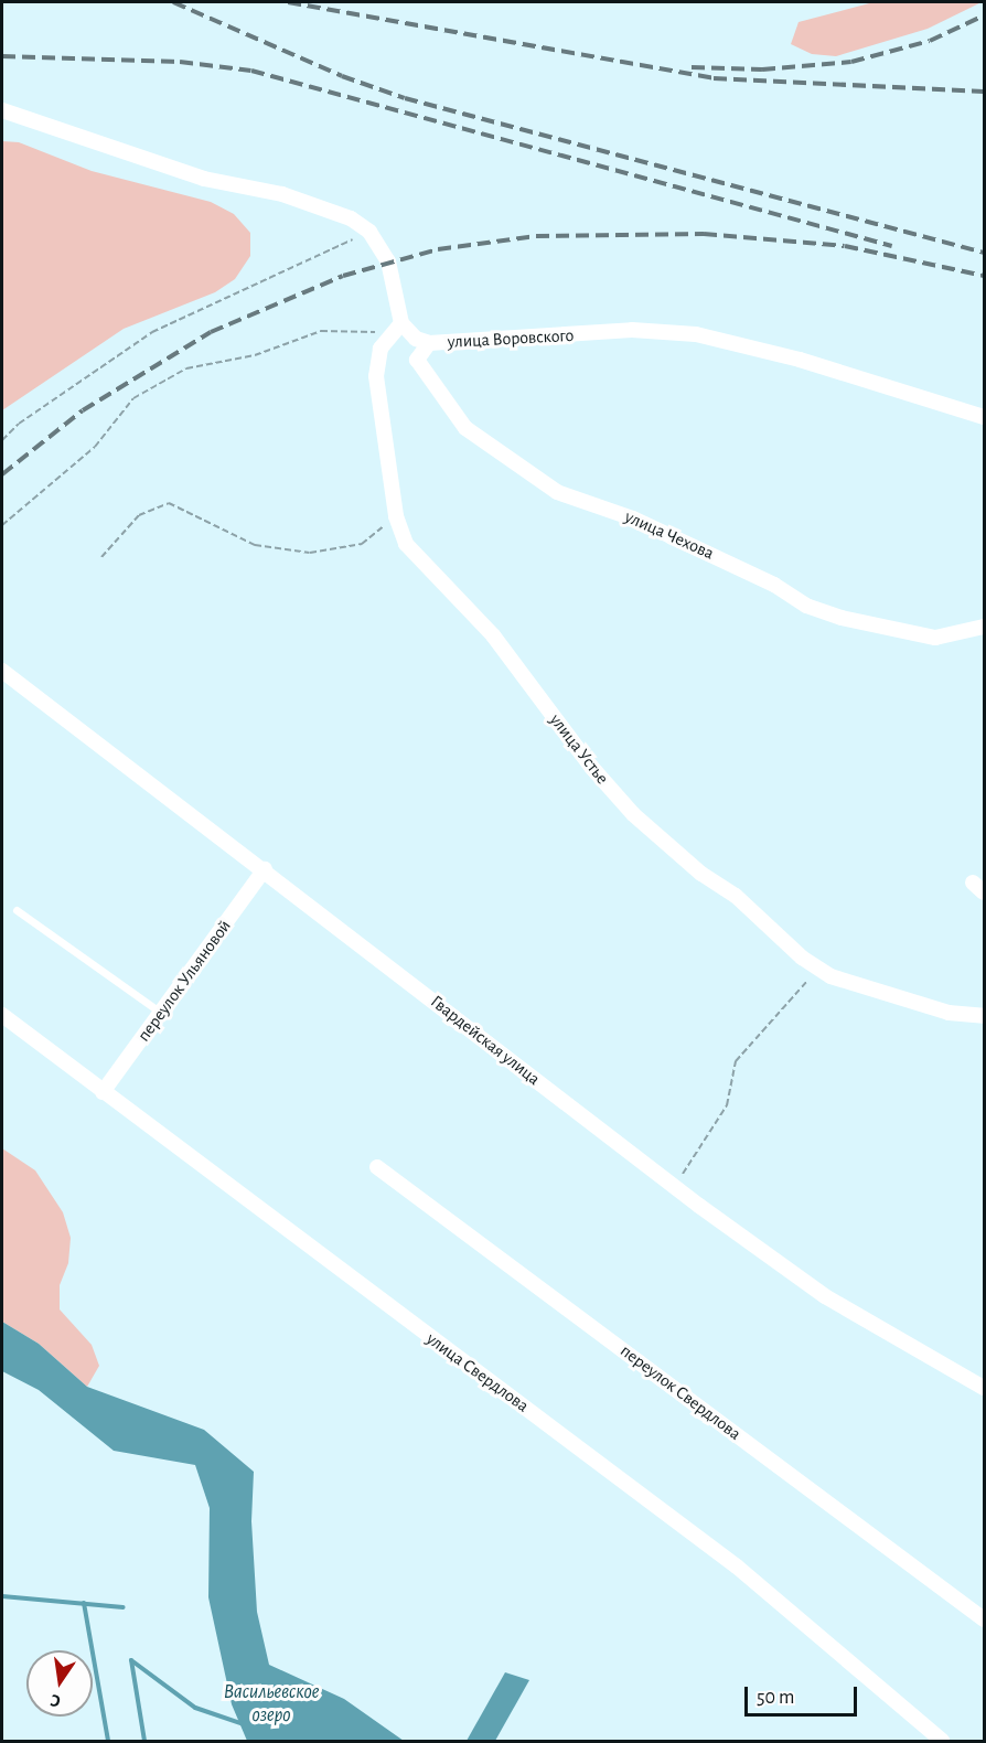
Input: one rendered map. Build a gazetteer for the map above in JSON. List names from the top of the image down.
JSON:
{
  "streets": {
    "street": [
      "улица Воровского",
      "улица Чехова",
      "улица Устье",
      "переулок Ульяновой",
      "Гвардейская улица",
      "улица Свердлова",
      "переулок Свердлова"
    ]
  },
  "crossings": [
    ["улица Воровского", "улица Чехова"],
    ["улица Воровского", "улица Устье"],
    ["переулок Ульяновой", "Гвардейская улица"],
    ["переулок Ульяновой", "улица Свердлова"]
  ],
  "water": ["Васильевское озеро"],
  "scale_bar": "50 m",
  "north": "bottom"
}
